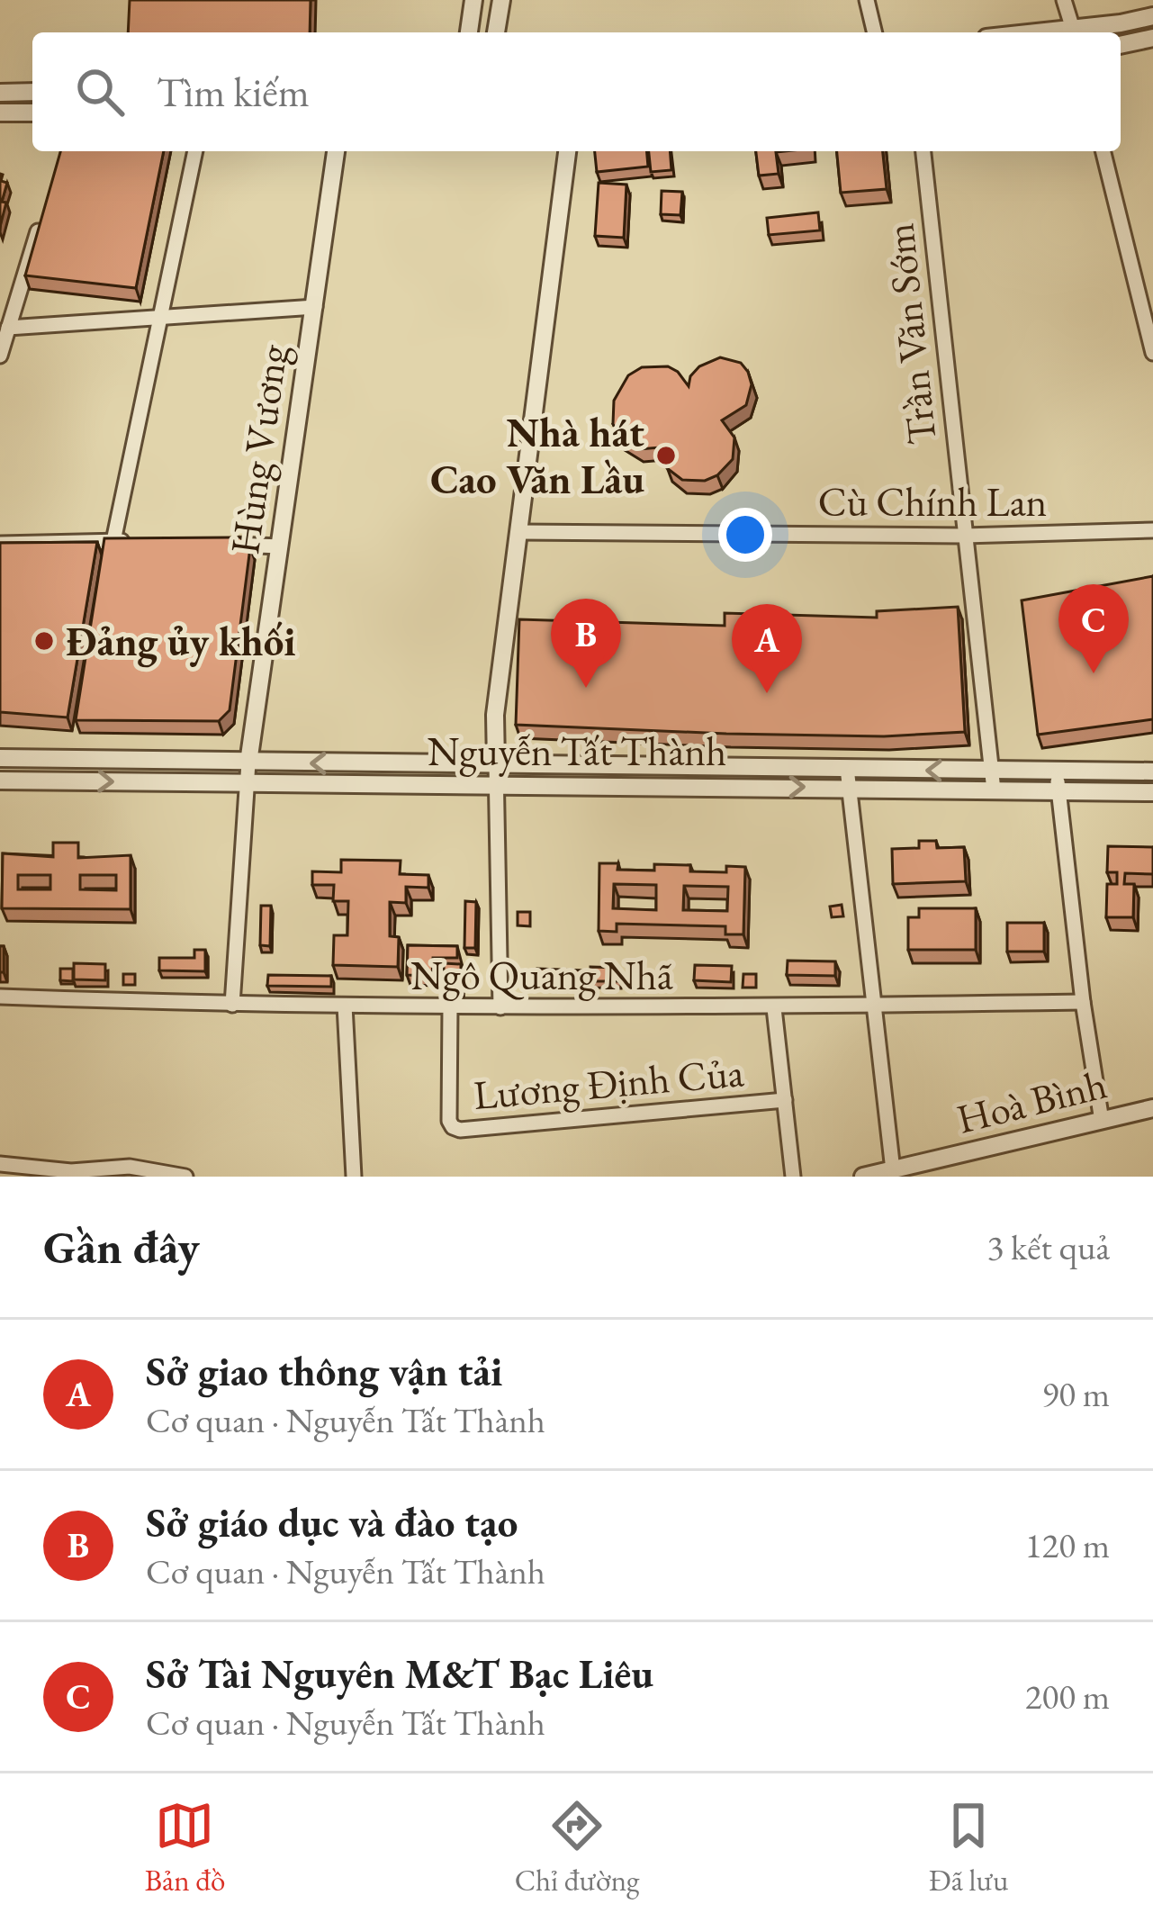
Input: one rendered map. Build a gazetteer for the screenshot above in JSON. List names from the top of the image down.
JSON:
{
  "streets": {
    "street": [
      "Trần Văn Sớm",
      "Hùng Vương",
      "Cù Chính Lan",
      "Nguyễn Tất Thành",
      "Ngô Quang Nhã",
      "Lương Định Của",
      "Hoà Bình"
    ]
  },
  "crossings": [
    ["Trần Văn Sớm", "Cù Chính Lan"],
    ["Trần Văn Sớm", "Nguyễn Tất Thành"],
    ["Hùng Vương", "Nguyễn Tất Thành"],
    ["Ngô Quang Nhã", "Lương Định Của"]
  ],
  "places": ["Nhà hát Cao Văn Lầu", "Đảng ủy khối"],
  "page": {
    "search": "Tìm kiếm",
    "pins": ["C", "B", "A"],
    "heading": ["Gần đây", "3 kết quả"],
    "list": [
      {
        "mark": "A",
        "name": "Sở giao thông vận tải",
        "note": "Cơ quan · Nguyễn Tất Thành",
        "value": "90 m"
      },
      {
        "mark": "B",
        "name": "Sở giáo dục và đào tạo",
        "note": "Cơ quan · Nguyễn Tất Thành",
        "value": "120 m"
      },
      {
        "mark": "C",
        "name": "Sở Tài Nguyên M&T Bạc Liêu",
        "note": "Cơ quan · Nguyễn Tất Thành",
        "value": "200 m"
      }
    ],
    "nav": ["Bản đồ", "Chỉ đường", "Đã lưu"]
  }
}
